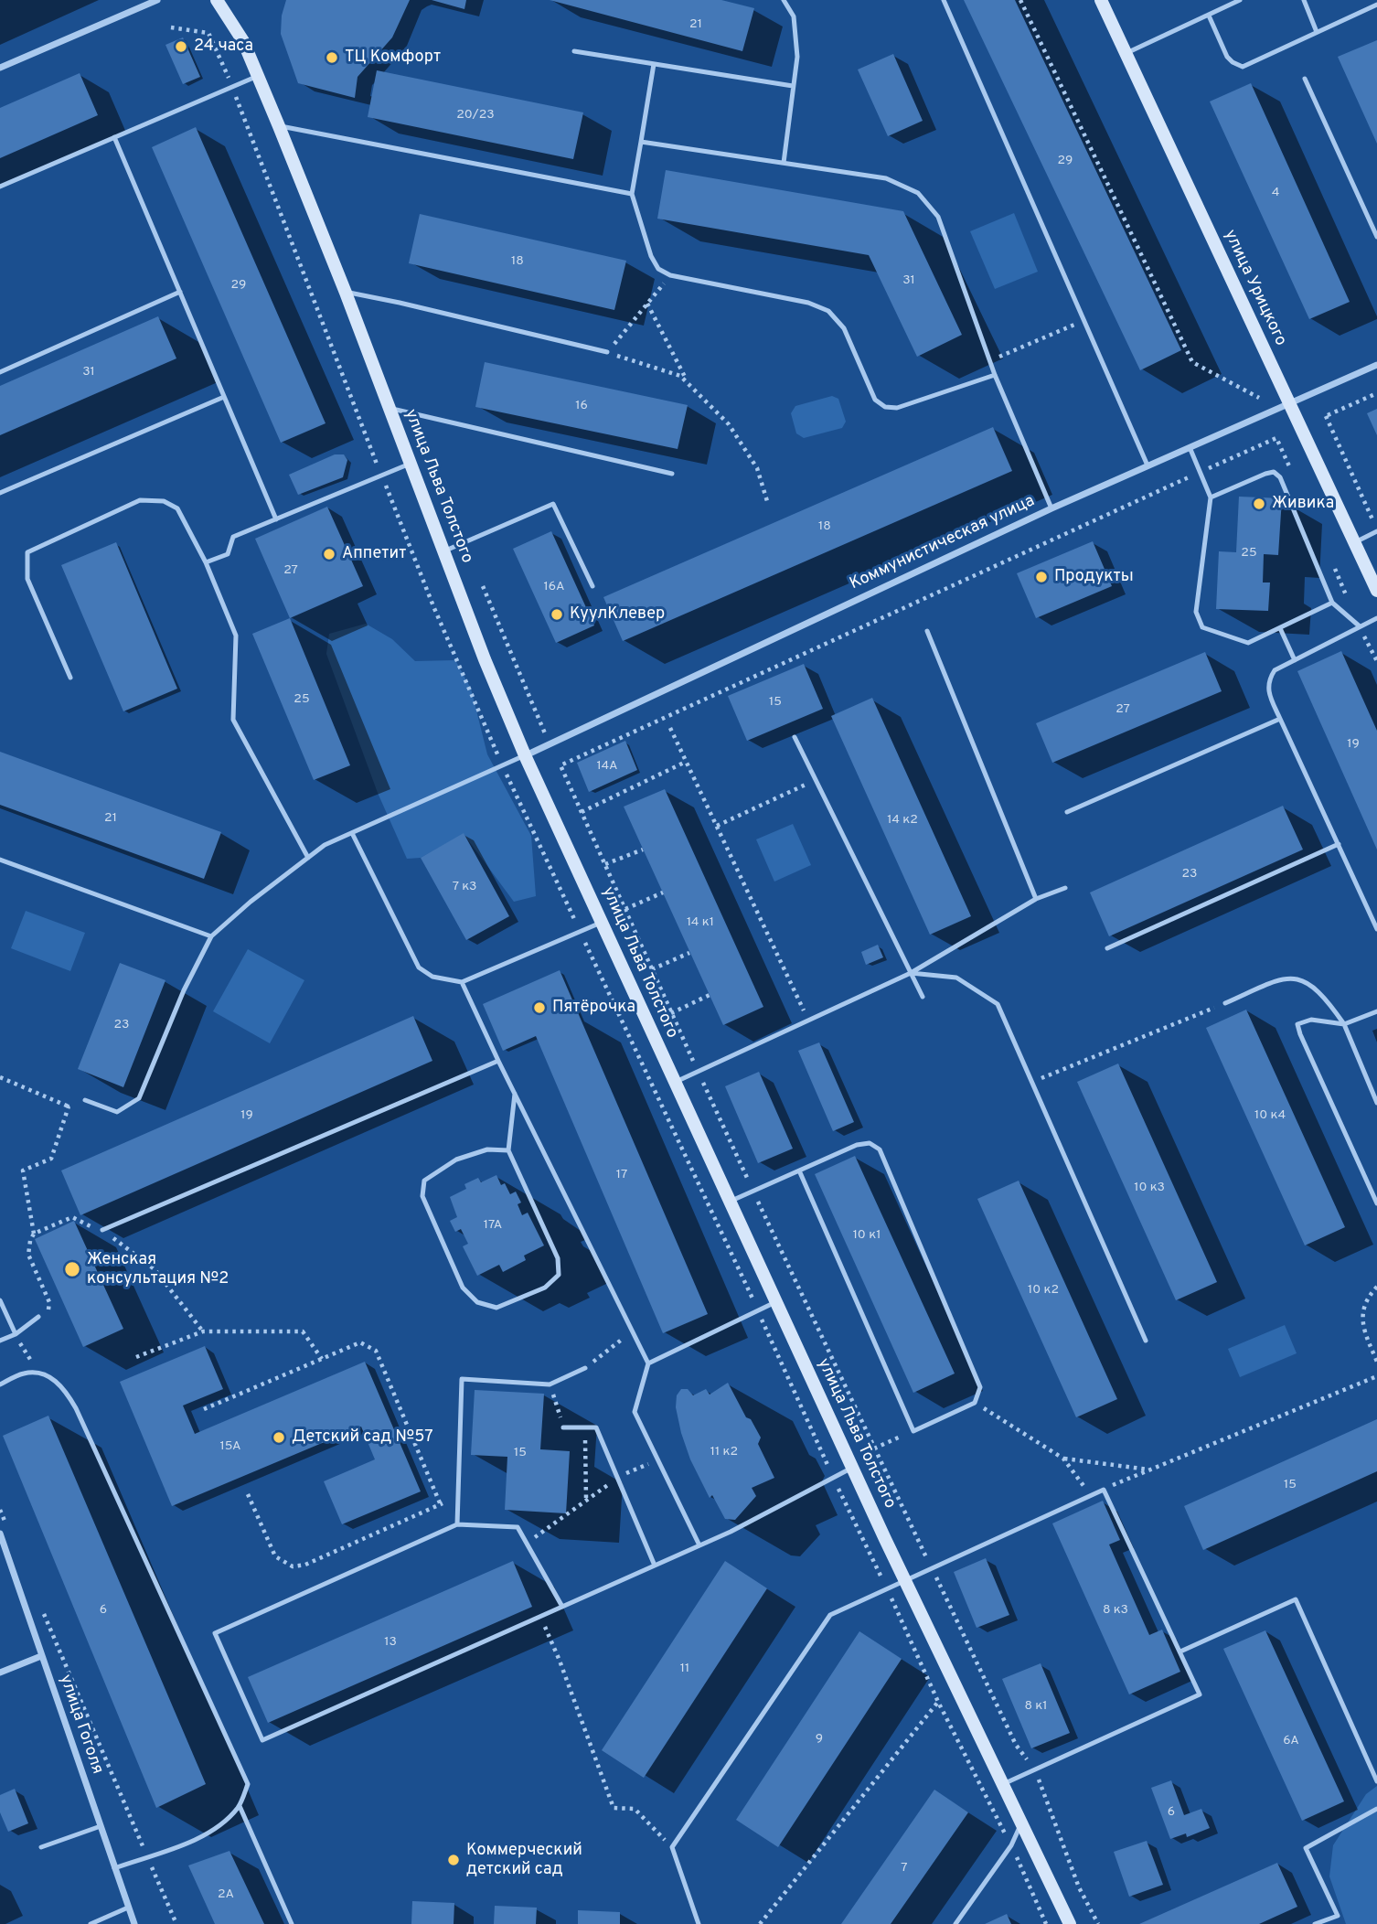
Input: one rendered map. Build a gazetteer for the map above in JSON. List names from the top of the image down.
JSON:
{
  "streets": {
    "street": [
      "улица Урицкого",
      "улица Льва Толстого",
      "Коммунистическая улица",
      "улица Гоголя"
    ]
  },
  "crossings": [
    ["улица Урицкого", "Коммунистическая улица"],
    ["улица Льва Толстого", "Коммунистическая улица"]
  ],
  "places": [
    "24 часа",
    "ТЦ Комфорт",
    "Живика",
    "Аппетит",
    "Продукты",
    "КуулКлевер",
    "Пятёрочка",
    "Женская консультация №2",
    "Детский сад №57",
    "Коммерческий детский сад"
  ],
  "house_numbers": [
    "21",
    "20/23",
    "29",
    "4",
    "18",
    "31",
    "29",
    "31",
    "16",
    "18",
    "25",
    "27",
    "16А",
    "25",
    "15",
    "27",
    "19",
    "14А",
    "21",
    "14 к2",
    "23",
    "7 к3",
    "14 к1",
    "23",
    "19",
    "10 к4",
    "17",
    "10 к3",
    "17А",
    "10 к1",
    "10 к2",
    "15А",
    "11 к2",
    "15",
    "15",
    "6",
    "8 к3",
    "13",
    "11",
    "8 к1",
    "9",
    "6А",
    "6",
    "7",
    "2А"
  ]
}
